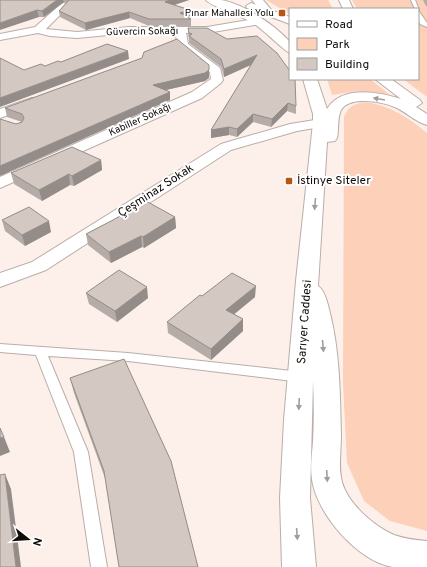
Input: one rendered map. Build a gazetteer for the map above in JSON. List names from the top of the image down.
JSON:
{
  "streets": {
    "main road": ["Sarıyer Caddesi"],
    "street": ["Güvercin Sokağı", "Kabiller Sokağı", "Çeşminaz Sokak"]
  },
  "crossings": [
    ["Güvercin Sokağı", "Kabiller Sokağı"],
    ["Çeşminaz Sokak", "Sarıyer Caddesi"]
  ],
  "one_way": ["Sarıyer Caddesi"],
  "places": {
    "transit": ["Pınar Mahallesi Yolu", "İstinye Siteler"]
  },
  "legend": ["Road", "Park", "Building"],
  "north": "right"
}
